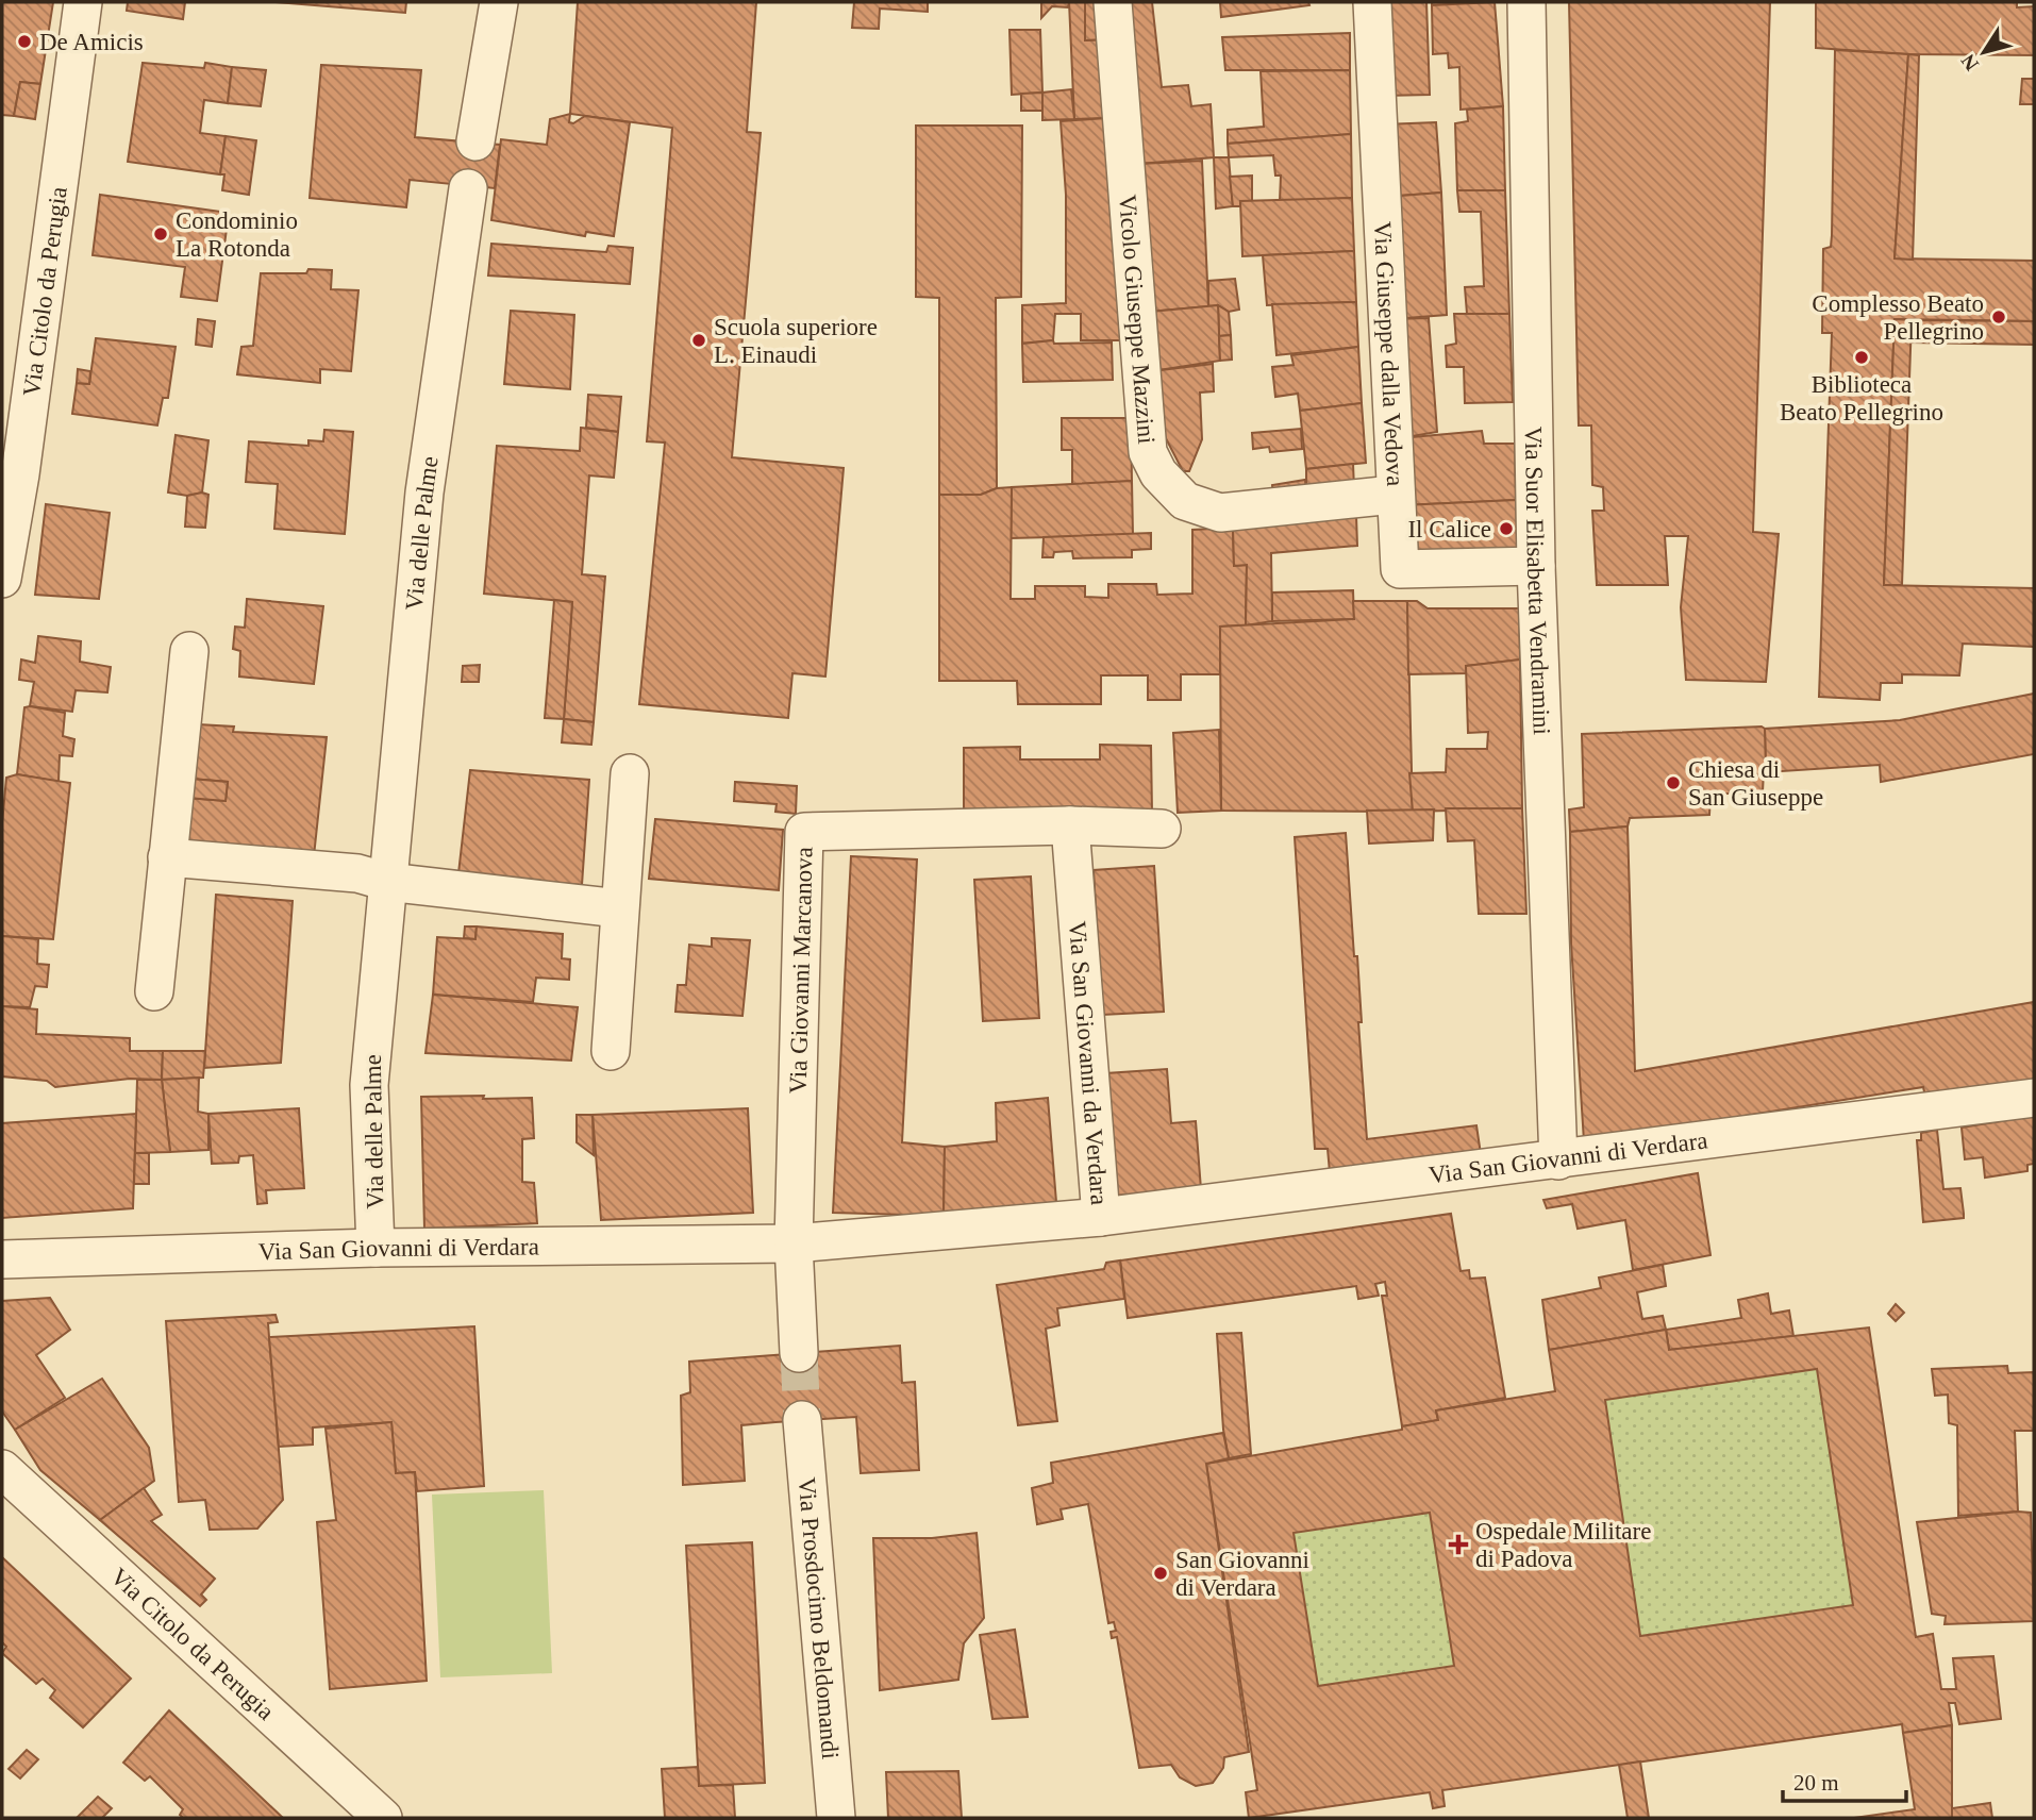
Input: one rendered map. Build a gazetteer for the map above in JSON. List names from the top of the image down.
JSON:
{
  "streets": {
    "street": [
      "Via Citolo da Perugia",
      "Vicolo Giuseppe Mazzini",
      "Via Giuseppe dalla Vedova",
      "Via delle Palme",
      "Via Suor Elisabetta Vendramini",
      "Via Giovanni Marcanova",
      "Via San Giovanni da Verdara",
      "Via San Giovanni di Verdara",
      "Via Prosdocimo Beldomandi"
    ]
  },
  "crossings": [
    ["Vicolo Giuseppe Mazzini", "Via Giuseppe dalla Vedova"],
    ["Via Giuseppe dalla Vedova", "Via Suor Elisabetta Vendramini"],
    ["Via delle Palme", "Via San Giovanni di Verdara"],
    ["Via Suor Elisabetta Vendramini", "Via San Giovanni di Verdara"],
    ["Via Giovanni Marcanova", "Via San Giovanni da Verdara"],
    ["Via Giovanni Marcanova", "Via San Giovanni di Verdara"],
    ["Via San Giovanni da Verdara", "Via San Giovanni di Verdara"]
  ],
  "places": {
    "other": [
      "De Amicis",
      "Condominio La Rotonda",
      "Complesso Beato Pellegrino",
      "Scuola superiore L. Einaudi",
      "Biblioteca Beato Pellegrino",
      "Il Calice",
      "Chiesa di San Giuseppe",
      "San Giovanni di Verdara"
    ],
    "health": ["Ospedale Militare di Padova"]
  },
  "scale_bar": "20 m",
  "north": "bottom left"
}
